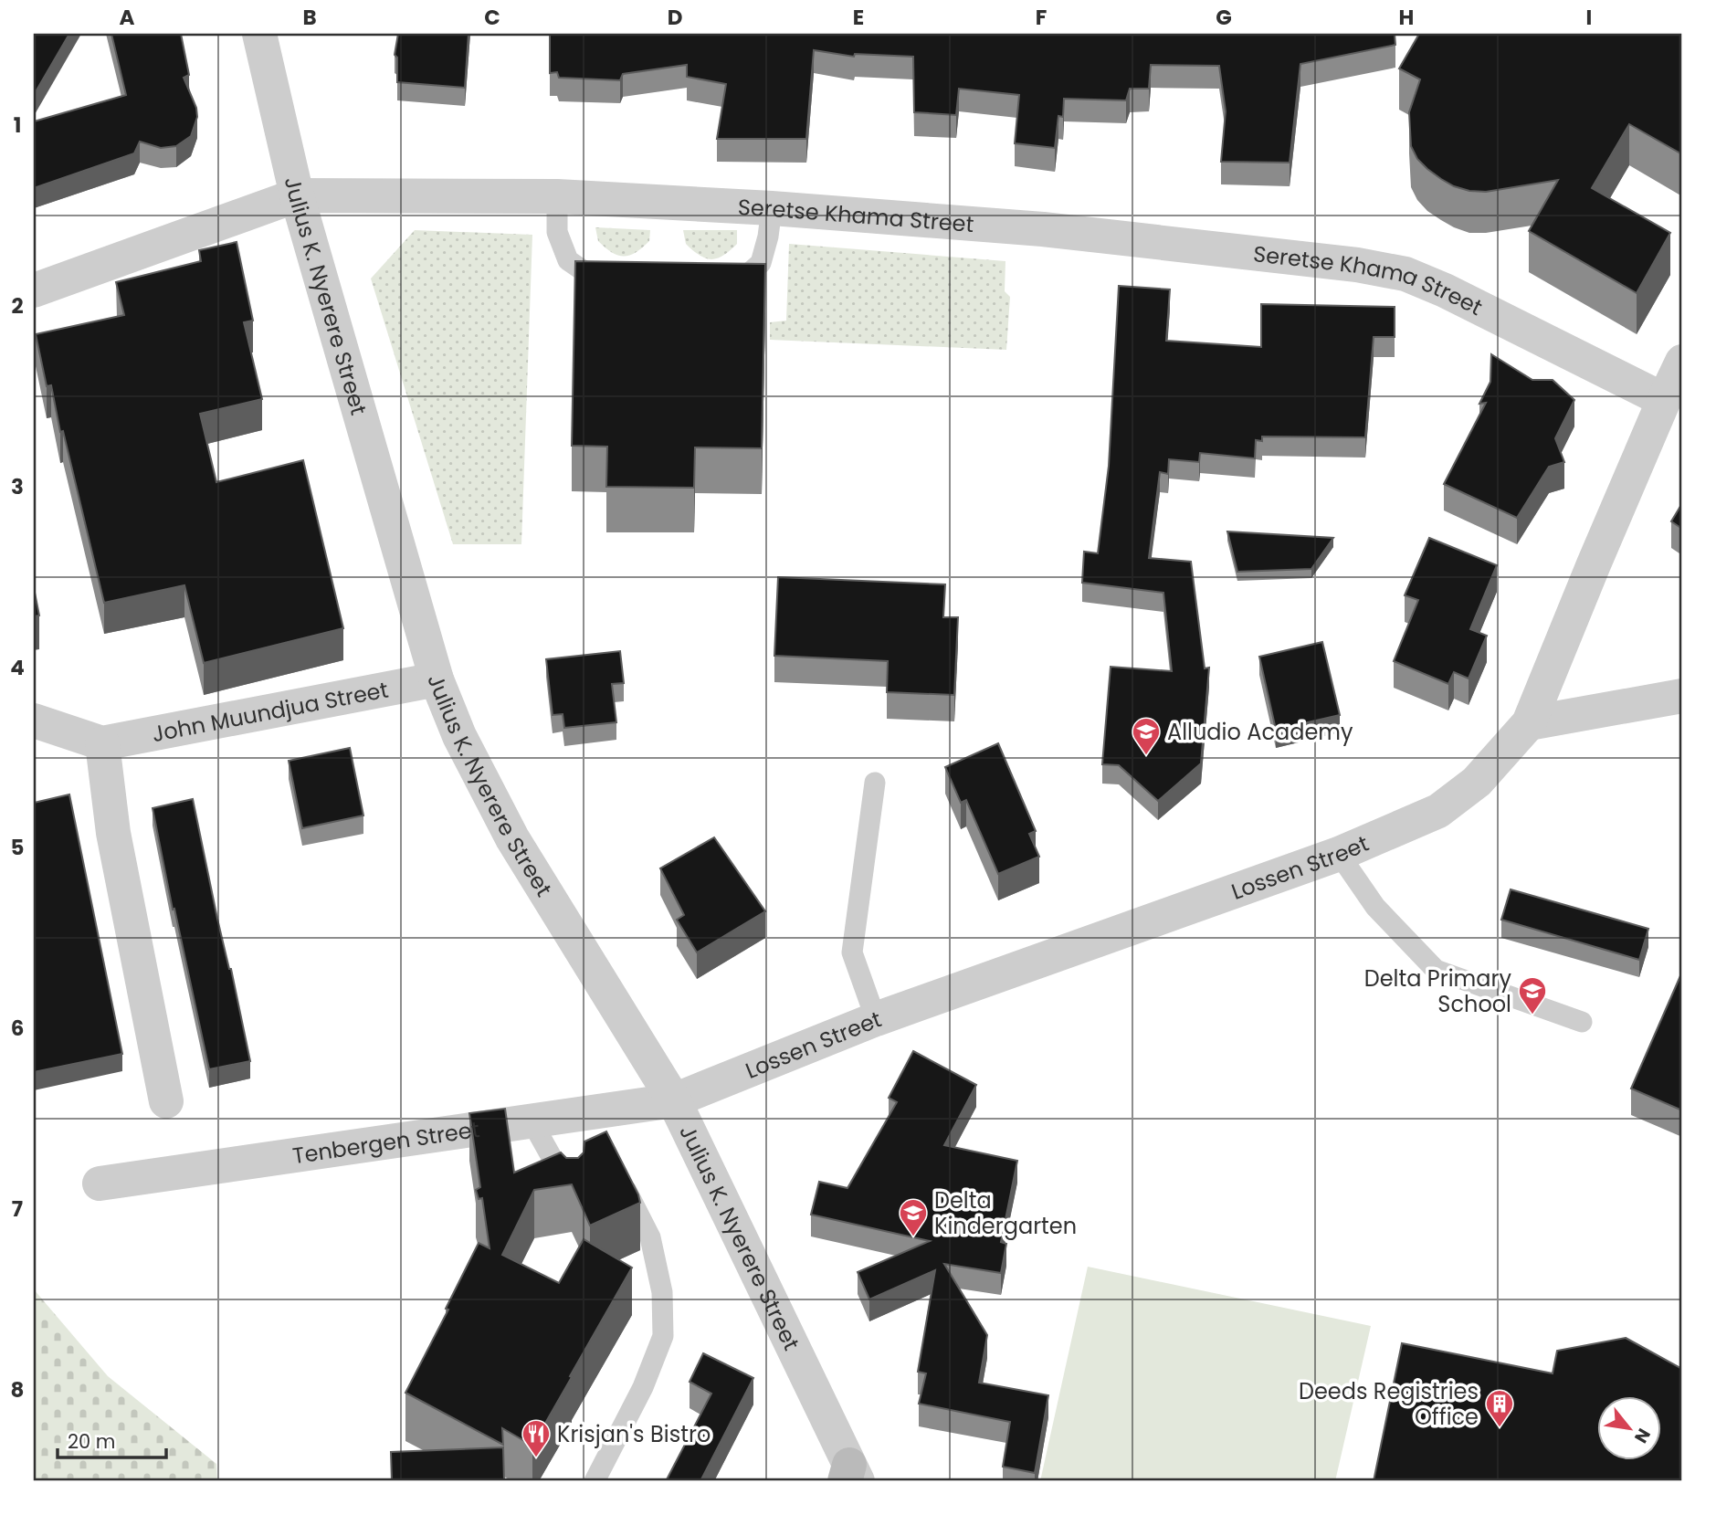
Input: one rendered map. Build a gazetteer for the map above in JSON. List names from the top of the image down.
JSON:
{
  "streets": {
    "street": [
      "Seretse Khama Street",
      "Julius K. Nyerere Street",
      "John Muundjua Street",
      "Lossen Street",
      "Tenbergen Street"
    ]
  },
  "crossings": [
    ["Seretse Khama Street", "Julius K. Nyerere Street"],
    ["Seretse Khama Street", "Lossen Street"],
    ["Julius K. Nyerere Street", "John Muundjua Street"],
    ["Julius K. Nyerere Street", "Lossen Street"],
    ["Julius K. Nyerere Street", "Tenbergen Street"],
    ["Lossen Street", "Tenbergen Street"]
  ],
  "places": {
    "school or university": ["Alludio Academy", "Delta Primary School", "Delta Kindergarten"],
    "building": ["Deeds Registries Office"],
    "restaurant": ["Krisjan's Bistro"]
  },
  "scale_bar": "20 m",
  "north": "bottom right",
  "grid": {
    "columns": [
      "A",
      "B",
      "C",
      "D",
      "E",
      "F",
      "G",
      "H",
      "I"
    ],
    "rows": [
      "1",
      "2",
      "3",
      "4",
      "5",
      "6",
      "7",
      "8"
    ]
  }
}
